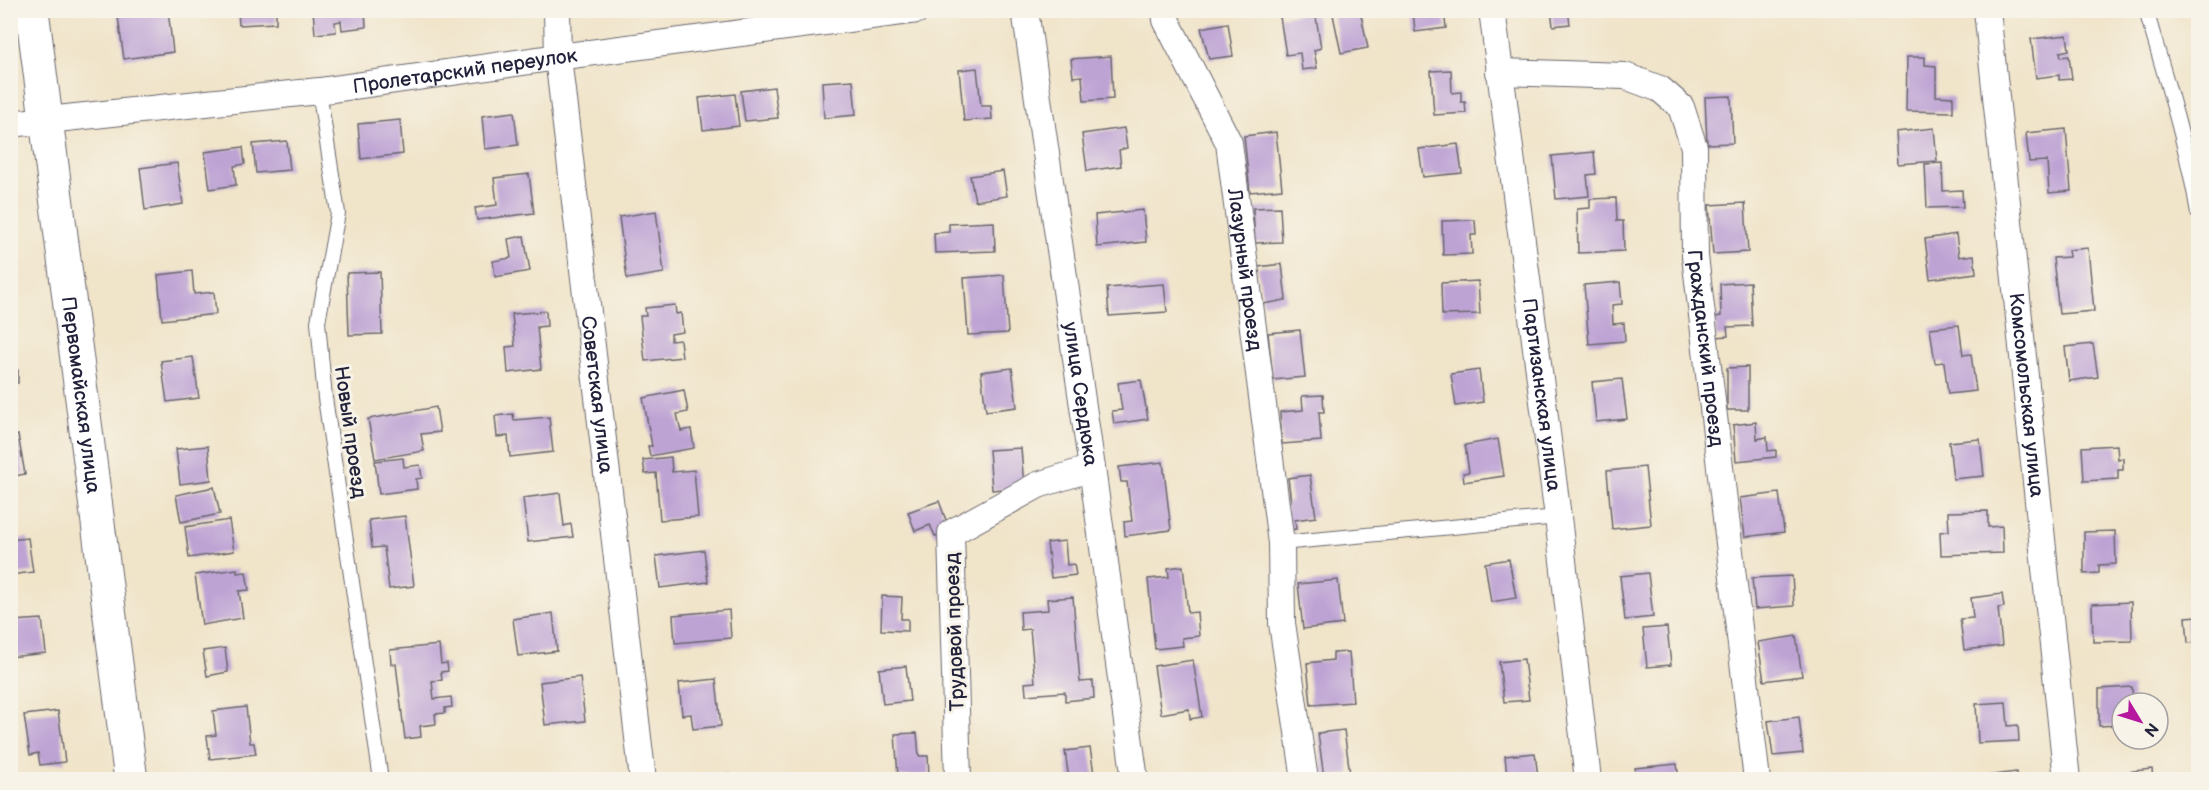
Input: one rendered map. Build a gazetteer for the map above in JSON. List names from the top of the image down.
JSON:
{
  "streets": {
    "main road": ["Первомайская улица"],
    "street": [
      "Пролетарский переулок",
      "Лазурный проезд",
      "Гражданский проезд",
      "Советская улица",
      "улица Сердюка",
      "Партизанская улица",
      "Комсомольская улица",
      "Трудовой проезд"
    ],
    "lane": ["Новый проезд"]
  },
  "crossings": [
    ["Пролетарский переулок", "Первомайская улица"],
    ["Пролетарский переулок", "Советская улица"],
    ["Пролетарский переулок", "Новый проезд"],
    ["Гражданский проезд", "Партизанская улица"],
    ["улица Сердюка", "Трудовой проезд"]
  ],
  "north": "bottom right"
}
